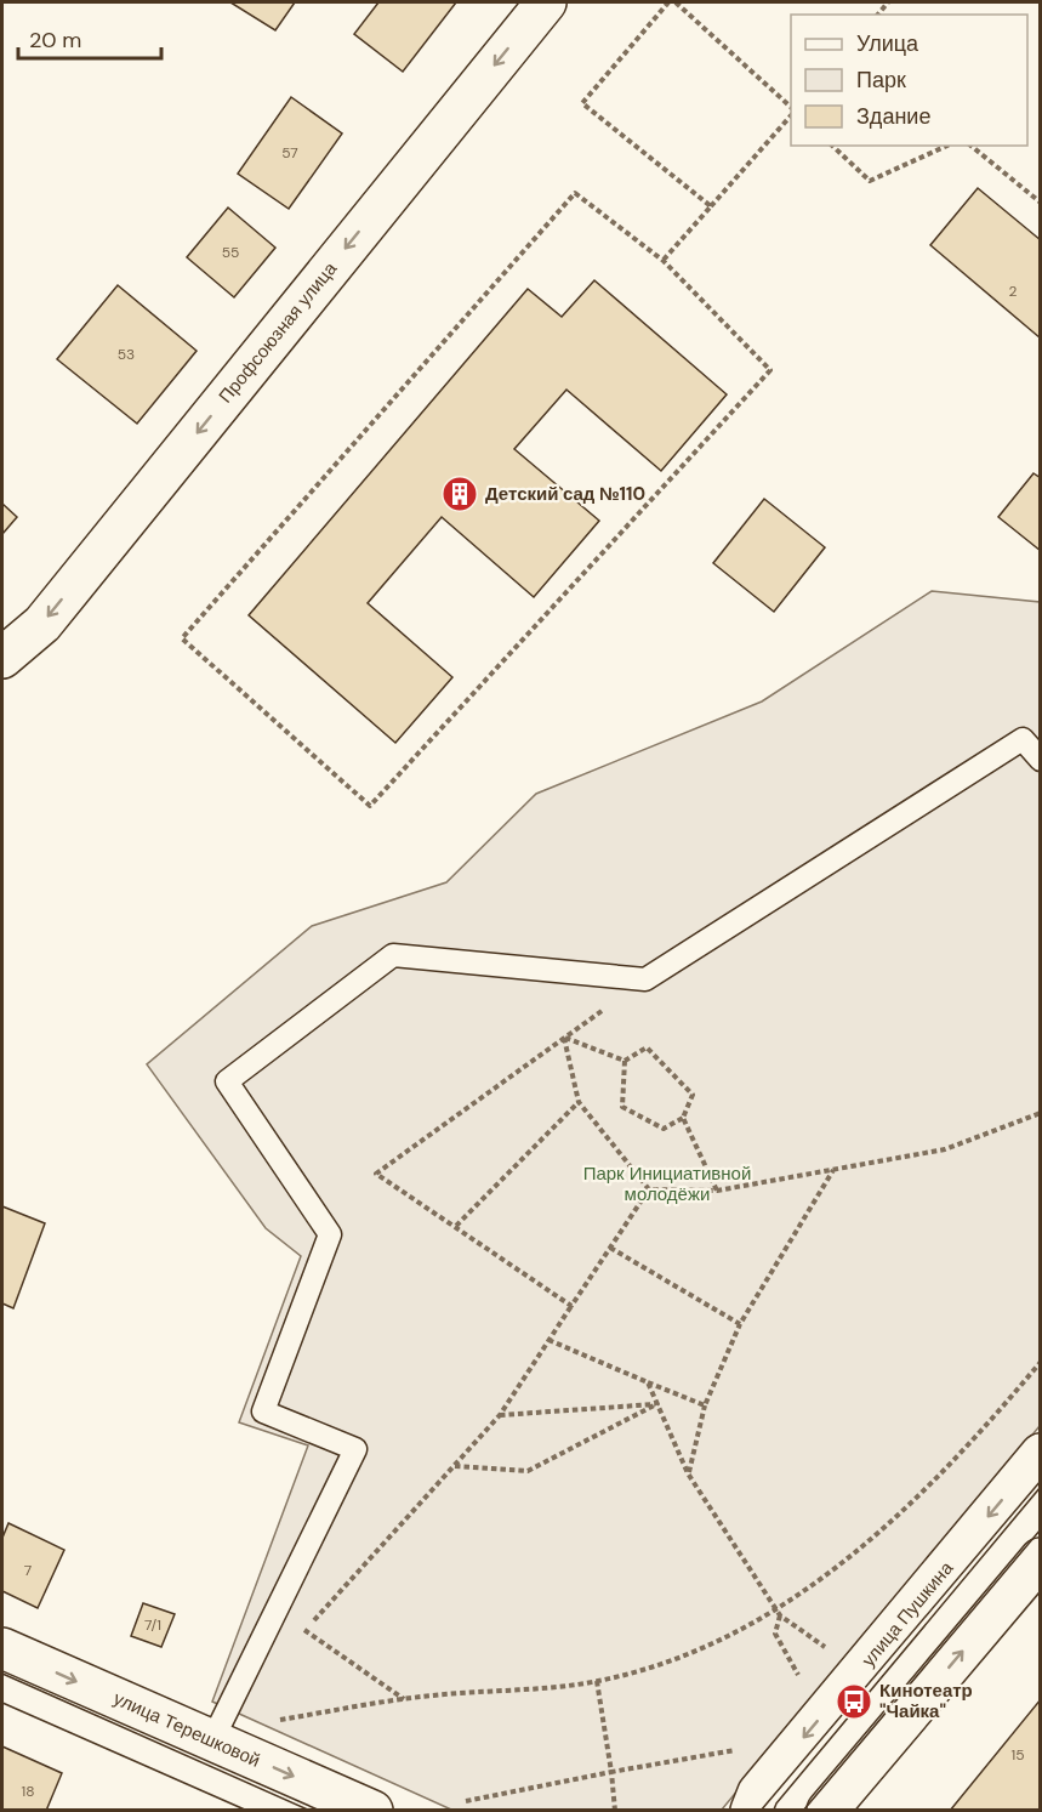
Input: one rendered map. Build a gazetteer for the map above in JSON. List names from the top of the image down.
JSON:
{
  "streets": {
    "street": ["Профсоюзная улица", "улица Пушкина", "улица Терешковой"]
  },
  "one_way": ["Профсоюзная улица", "улица Терешковой"],
  "parks": ["Парк Инициативной молодёжи"],
  "places": {
    "building": ["Детский сад №110"],
    "bus stop": ["Кинотеатр \"Чайка\""]
  },
  "house_numbers": [
    "57",
    "55",
    "2",
    "53",
    "7",
    "7/1",
    "15",
    "18"
  ],
  "legend": ["Улица", "Парк", "Здание"],
  "scale_bar": "20 m"
}
